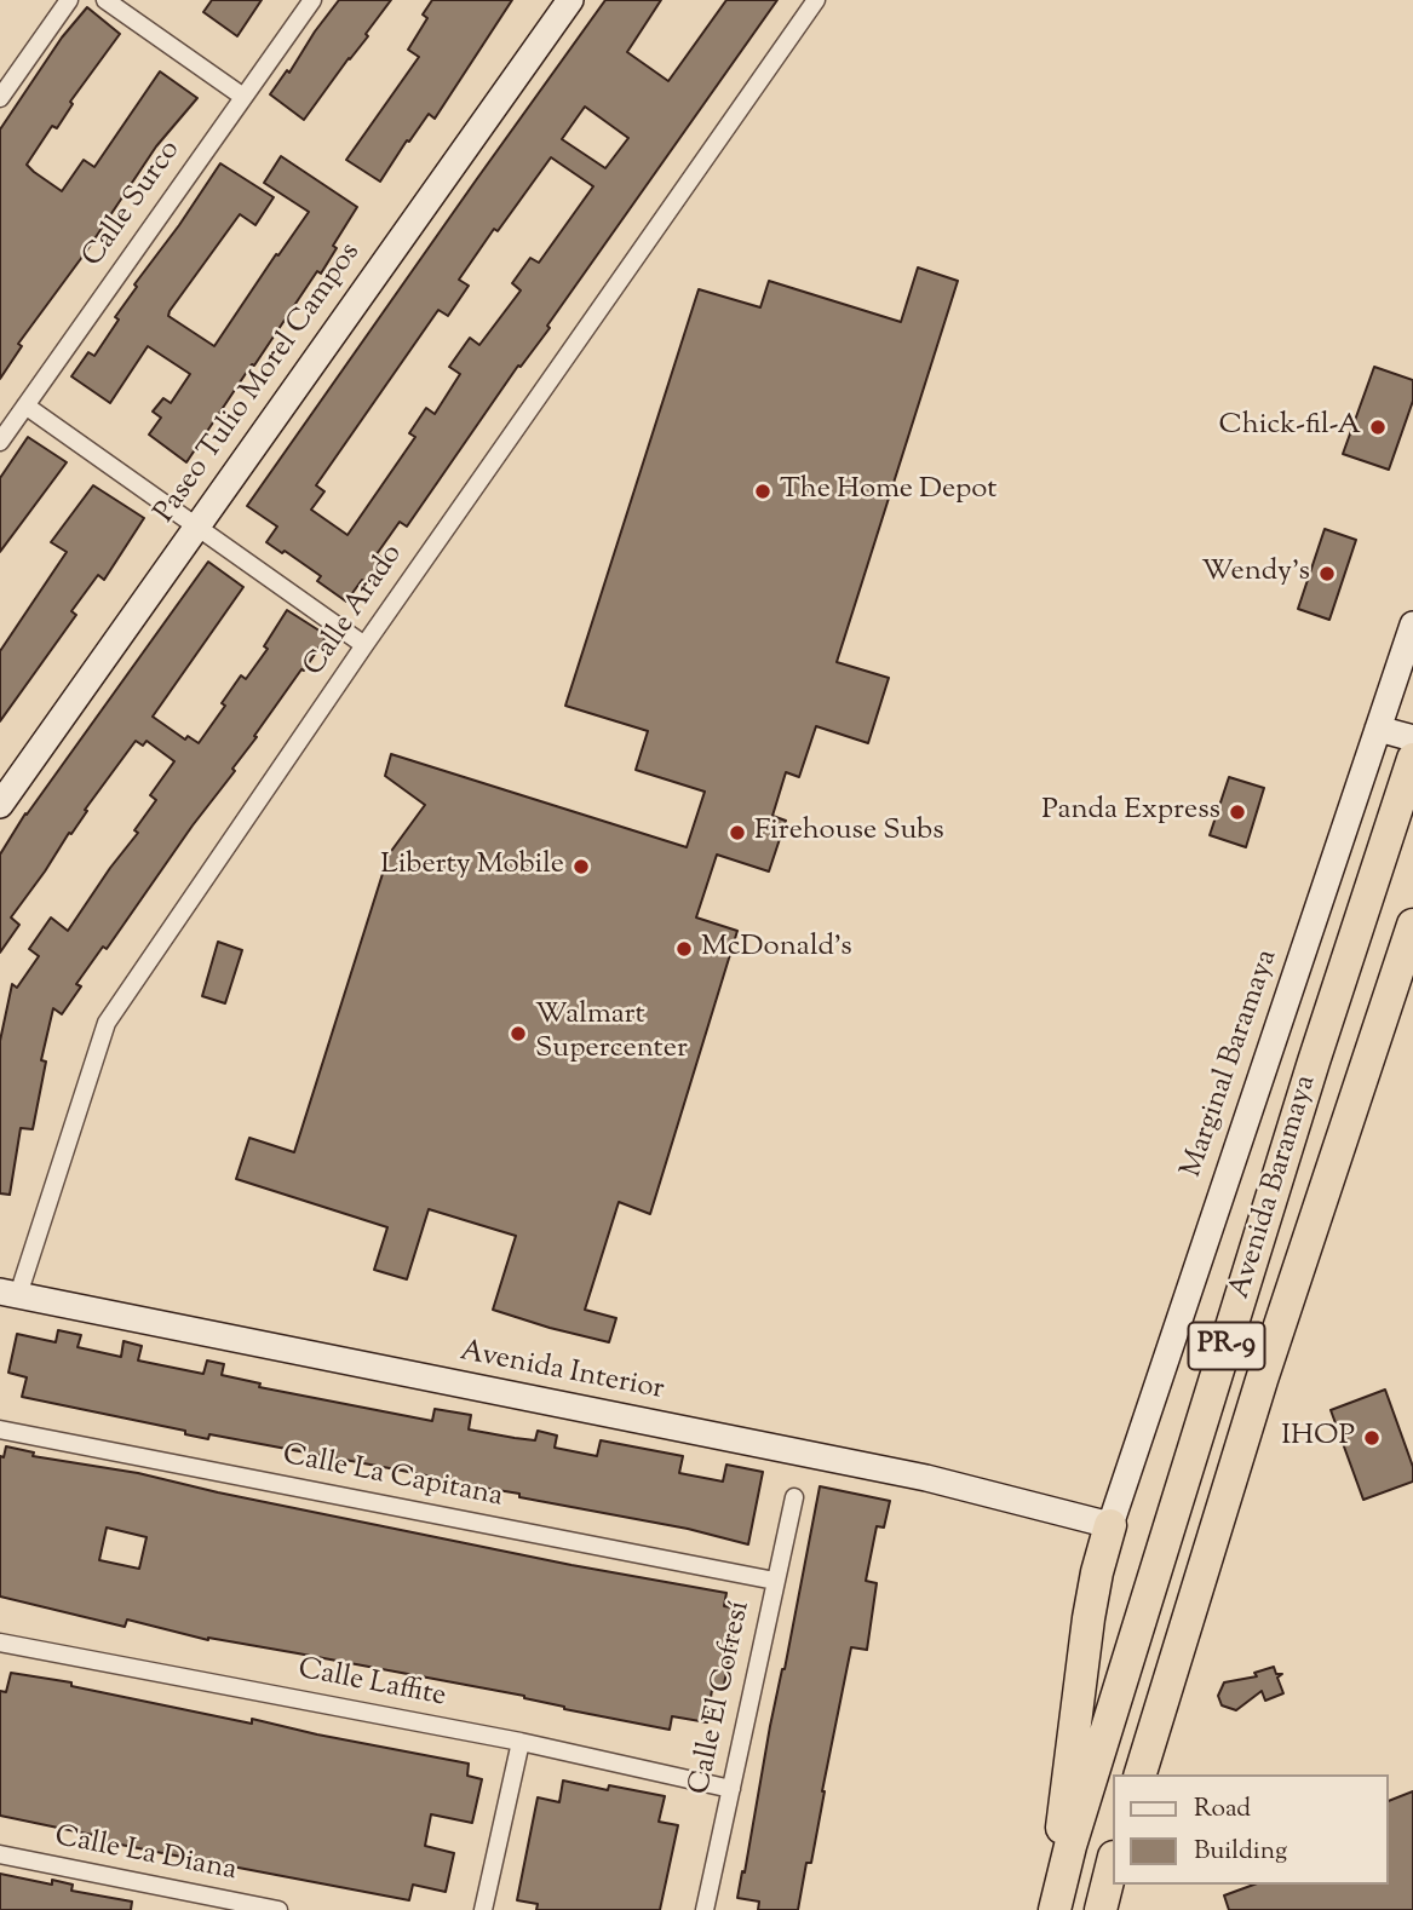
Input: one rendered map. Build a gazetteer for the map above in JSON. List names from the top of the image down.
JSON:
{
  "streets": {
    "highway": ["Avenida Baramaya", "PR-9"],
    "street": [
      "Calle Surco",
      "Paseo Tulio Morel Campos",
      "Calle Arado",
      "Marginal Baramaya",
      "Avenida Interior",
      "Calle La Capitana",
      "Calle Laffite",
      "Calle El Cofresí",
      "Calle La Diana"
    ]
  },
  "crossings": [
    ["Calle Arado", "Avenida Interior"],
    ["Marginal Baramaya", "Avenida Interior"],
    ["Calle La Capitana", "Calle El Cofresí"],
    ["Calle Laffite", "Calle El Cofresí"]
  ],
  "places": [
    "Chick-fil-A",
    "The Home Depot",
    "Wendy's",
    "Panda Express",
    "Firehouse Subs",
    "Liberty Mobile",
    "McDonald's",
    "Walmart Supercenter",
    "IHOP"
  ],
  "legend": ["Road", "Building"]
}
